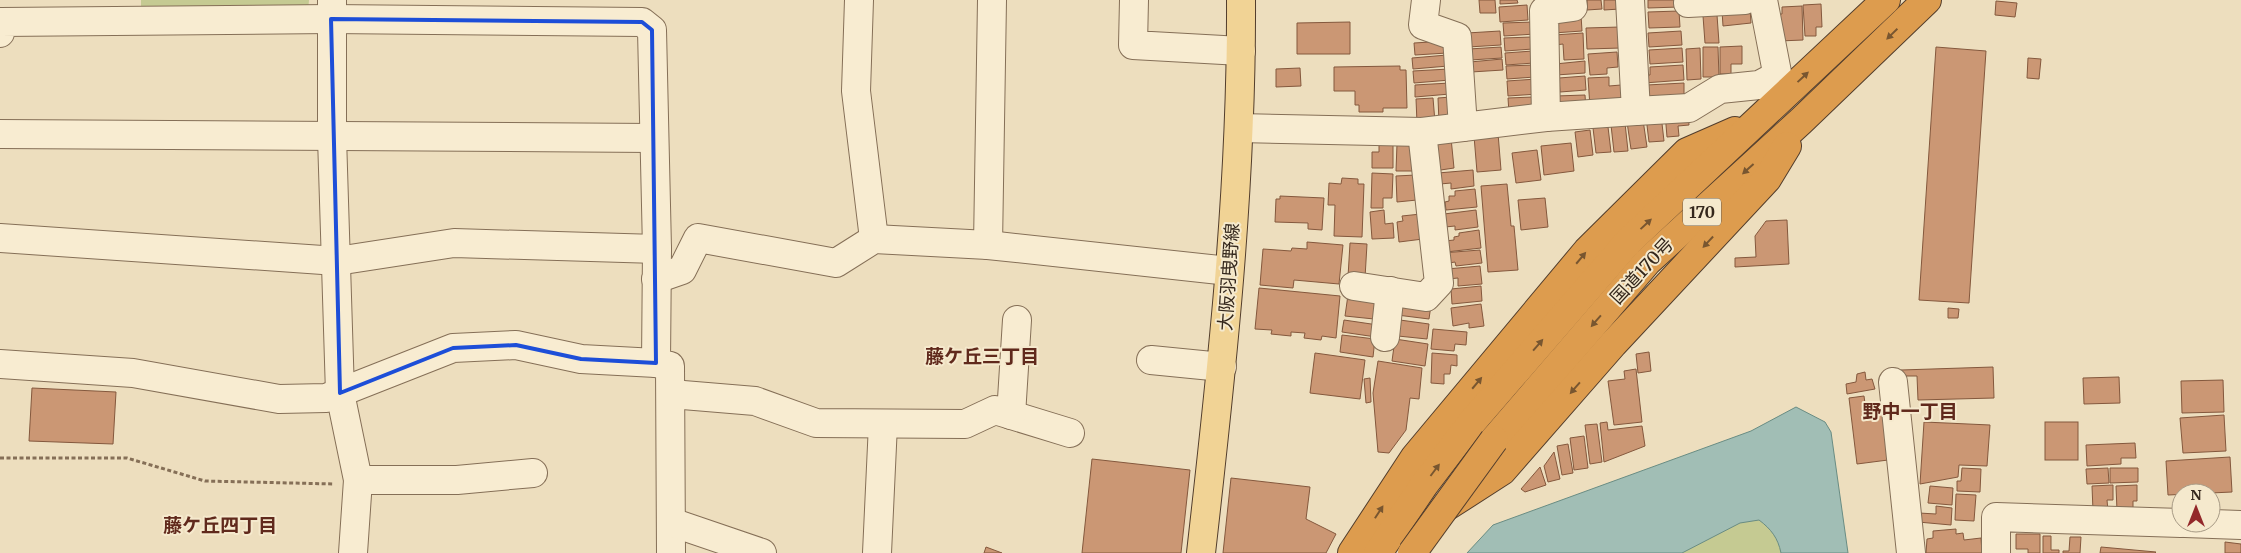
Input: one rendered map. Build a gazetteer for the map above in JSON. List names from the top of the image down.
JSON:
{
  "streets": {
    "highway": ["170", "国道170号"],
    "main road": ["大阪羽曳野線"]
  },
  "districts": ["藤ケ丘三丁目", "野中一丁目", "藤ケ丘四丁目"],
  "north": "top"
}
